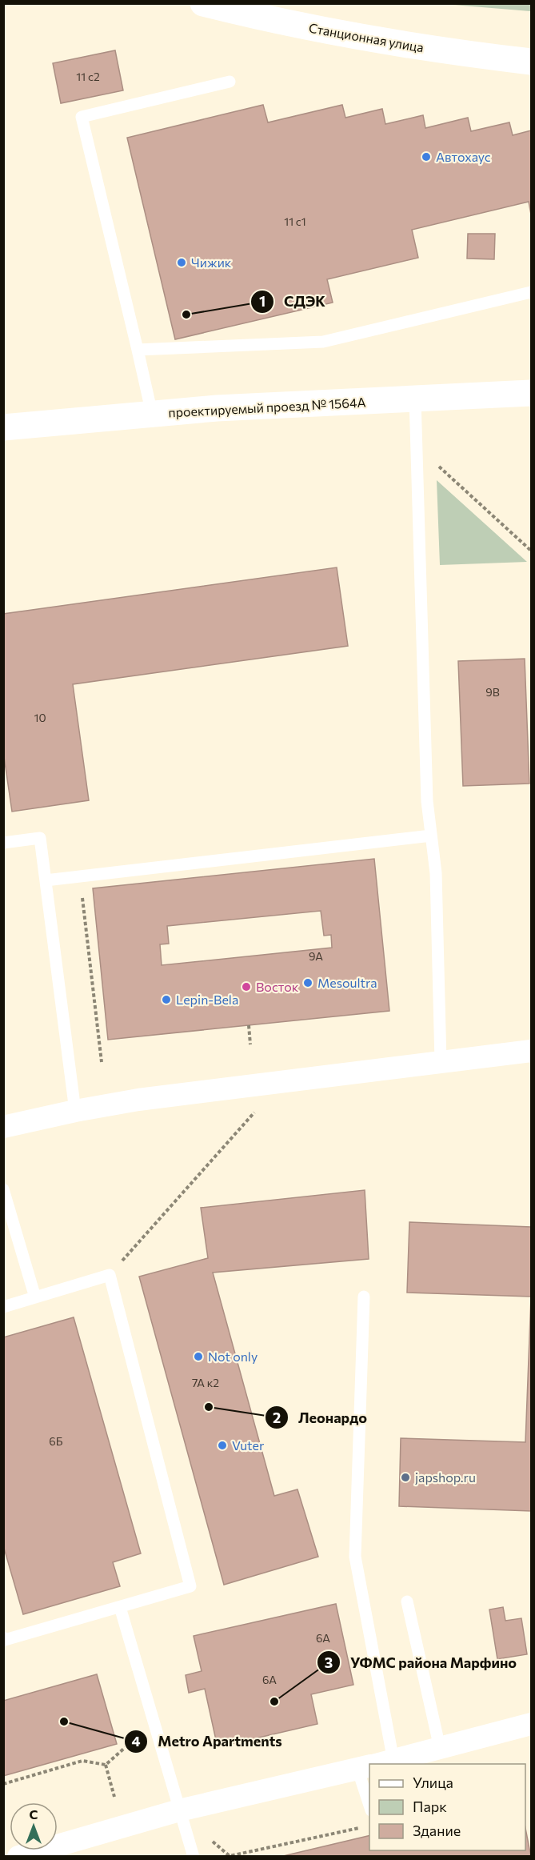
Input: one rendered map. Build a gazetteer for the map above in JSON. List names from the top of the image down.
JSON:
{
  "streets": {
    "main road": ["Станционная улица", "проектируемый проезд № 1564А"]
  },
  "places": [
    "Автохаус",
    "Чижик",
    "СДЭК",
    "Mesoultra",
    "Восток",
    "Lepin-Bela",
    "Not only",
    "Леонардо",
    "Vuter",
    "japshop.ru",
    "УФМС района Марфино",
    "Metro Apartments"
  ],
  "house_numbers": [
    "11 с2",
    "11 с1",
    "9В",
    "10",
    "9А",
    "7А к2",
    "6Б",
    "6А",
    "6А"
  ],
  "legend": ["Улица", "Парк", "Здание"],
  "north": "top"
}
